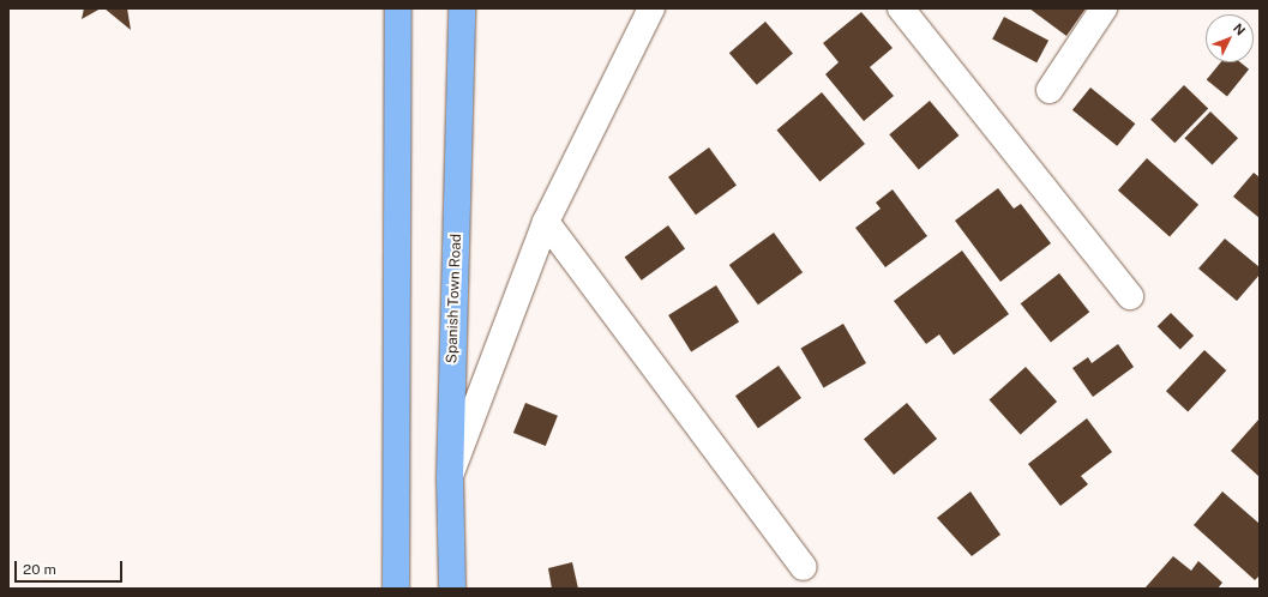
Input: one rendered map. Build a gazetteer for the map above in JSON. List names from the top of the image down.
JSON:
{
  "streets": {
    "highway": ["Spanish Town Road"]
  },
  "scale_bar": "20 m",
  "north": "top right"
}
